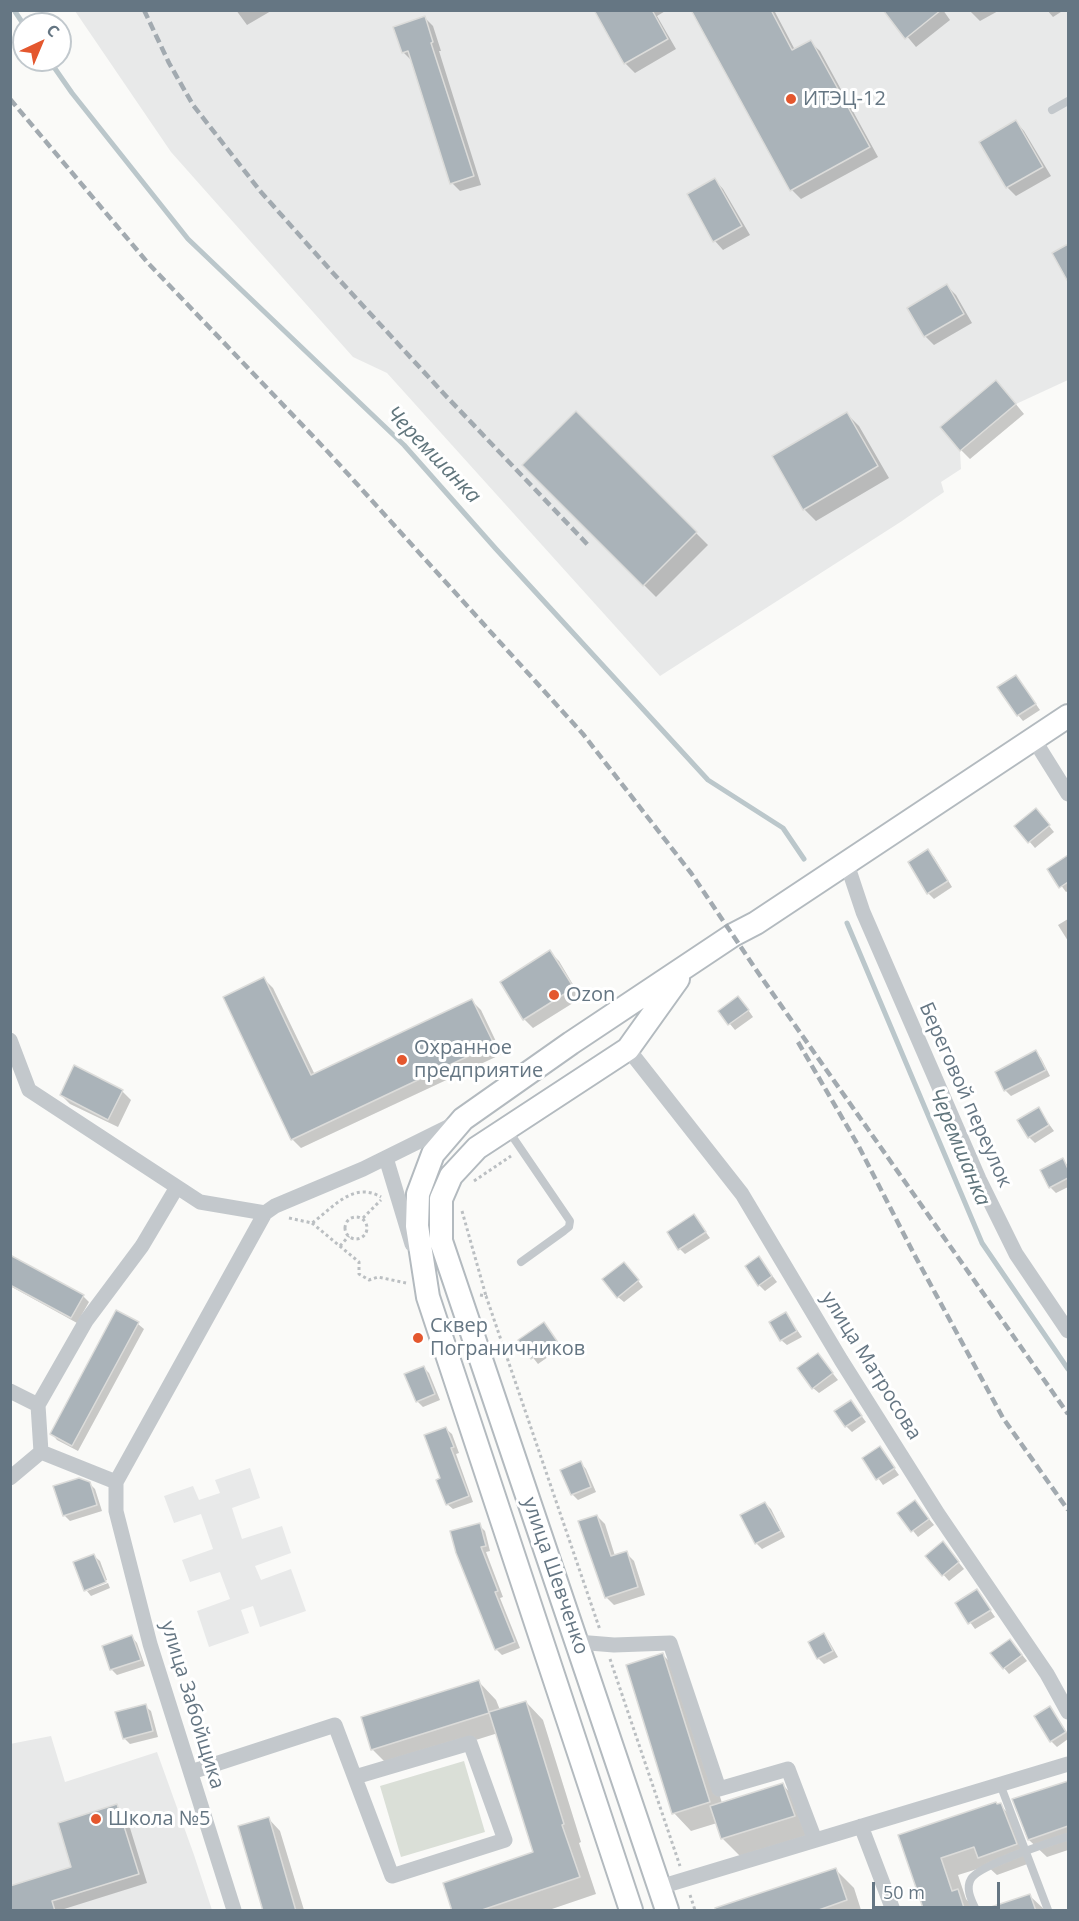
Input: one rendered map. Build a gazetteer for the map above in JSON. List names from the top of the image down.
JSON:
{
  "streets": {
    "main road": ["улица Шевченко"],
    "street": ["Береговой переулок", "улица Матросова", "улица Забойщика"]
  },
  "crossings": [
    ["Береговой переулок", "улица Шевченко"],
    ["улица Матросова", "улица Шевченко"]
  ],
  "water": ["Черемшанка"],
  "places": [
    "ИТЭЦ-12",
    "Ozon",
    "Охранное предприятие",
    "Сквер Пограничников",
    "Школа №5"
  ],
  "scale_bar": "50 m",
  "north": "top right"
}
